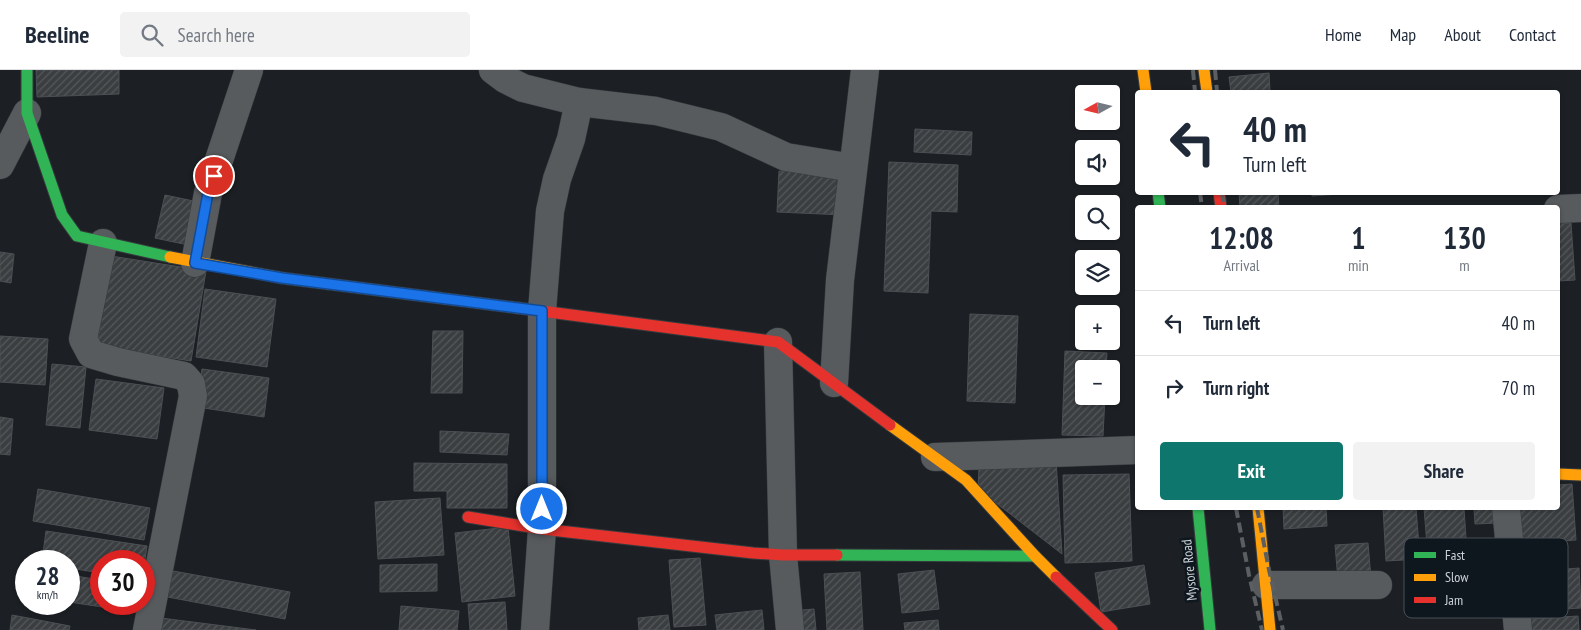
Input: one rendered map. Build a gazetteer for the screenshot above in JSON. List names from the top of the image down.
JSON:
{
  "streets": {
    "main road": ["Mysore Road"]
  },
  "legend": ["Fast", "Slow", "Jam"],
  "north": "left",
  "page": {
    "header": "Beeline",
    "search": "Search here",
    "nav": [
      "Home",
      "Map",
      "About",
      "Contact"
    ],
    "map_buttons": ["+", "−"],
    "turn": ["40 m", "Turn left"],
    "eta": [
      "12:08",
      "Arrival",
      "1",
      "min",
      "130",
      "m"
    ],
    "list": [
      {
        "name": "Turn left",
        "value": "40 m"
      },
      {
        "name": "Turn right",
        "value": "70 m"
      }
    ],
    "buttons": ["Exit", "Share"],
    "speed": "28 km/h",
    "limit": "30"
  }
}
